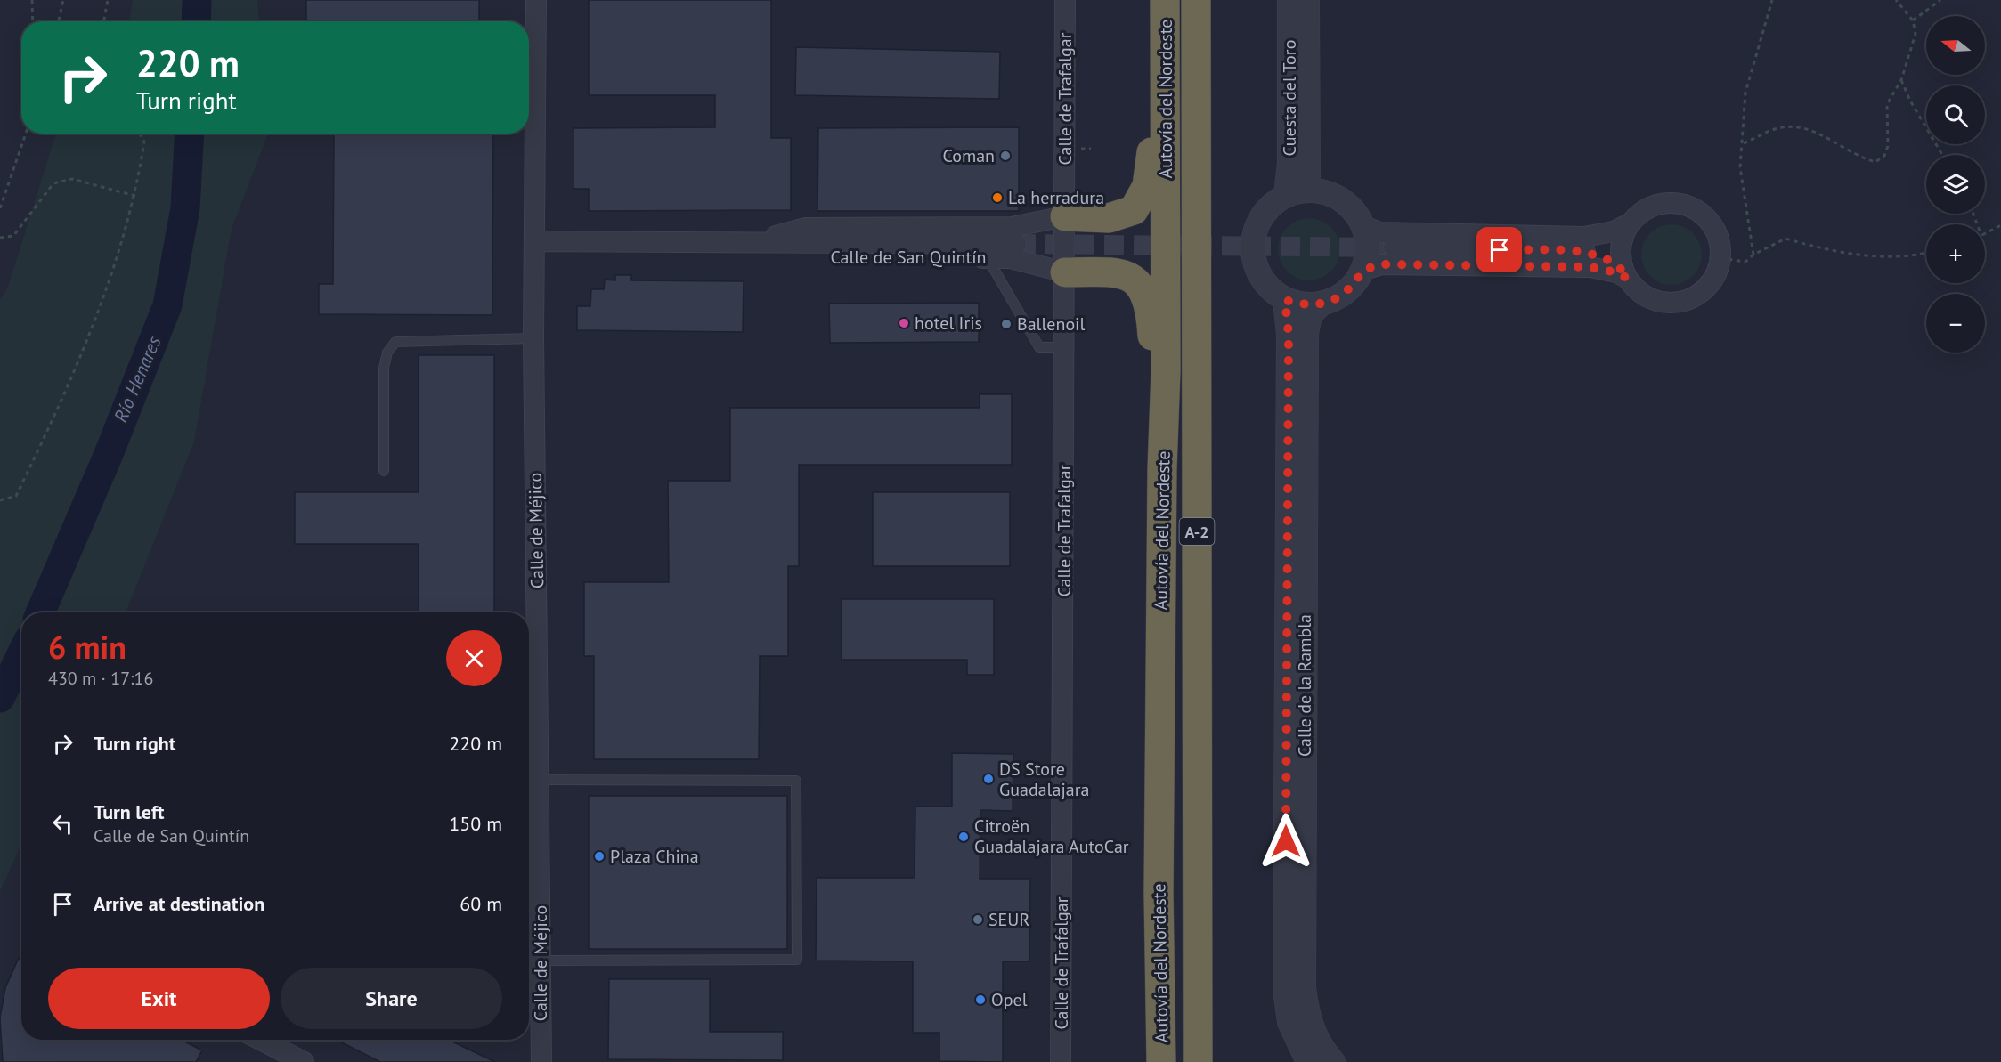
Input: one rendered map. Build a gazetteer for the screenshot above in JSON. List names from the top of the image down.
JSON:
{
  "streets": {
    "highway": ["Autovía del Nordeste", "A-2"],
    "street": [
      "Cuesta del Toro",
      "Calle de Trafalgar",
      "Calle de San Quintín",
      "Calle de Méjico",
      "Calle de la Rambla"
    ]
  },
  "crossings": [
    ["Cuesta del Toro", "Calle de la Rambla"],
    ["Calle de Trafalgar", "Calle de San Quintín"],
    ["Calle de San Quintín", "Calle de Méjico"]
  ],
  "water": ["Río Henares"],
  "places": [
    "Coman",
    "La herradura",
    "hotel Iris",
    "Ballenoil",
    "DS Store Guadalajara",
    "Citroën Guadalajara AutoCar",
    "Plaza China",
    "SEUR",
    "Opel"
  ],
  "north": "left",
  "page": {
    "map_buttons": ["+", "−"],
    "turn": ["220 m", "Turn right"],
    "heading": ["6 min", "430 m · 17:16"],
    "list": [
      {
        "name": "Turn right",
        "value": "220 m"
      },
      {
        "name": "Turn left",
        "note": "Calle de San Quintín",
        "value": "150 m"
      },
      {
        "name": "Arrive at destination",
        "value": "60 m"
      }
    ],
    "buttons": ["Exit", "Share"]
  }
}
